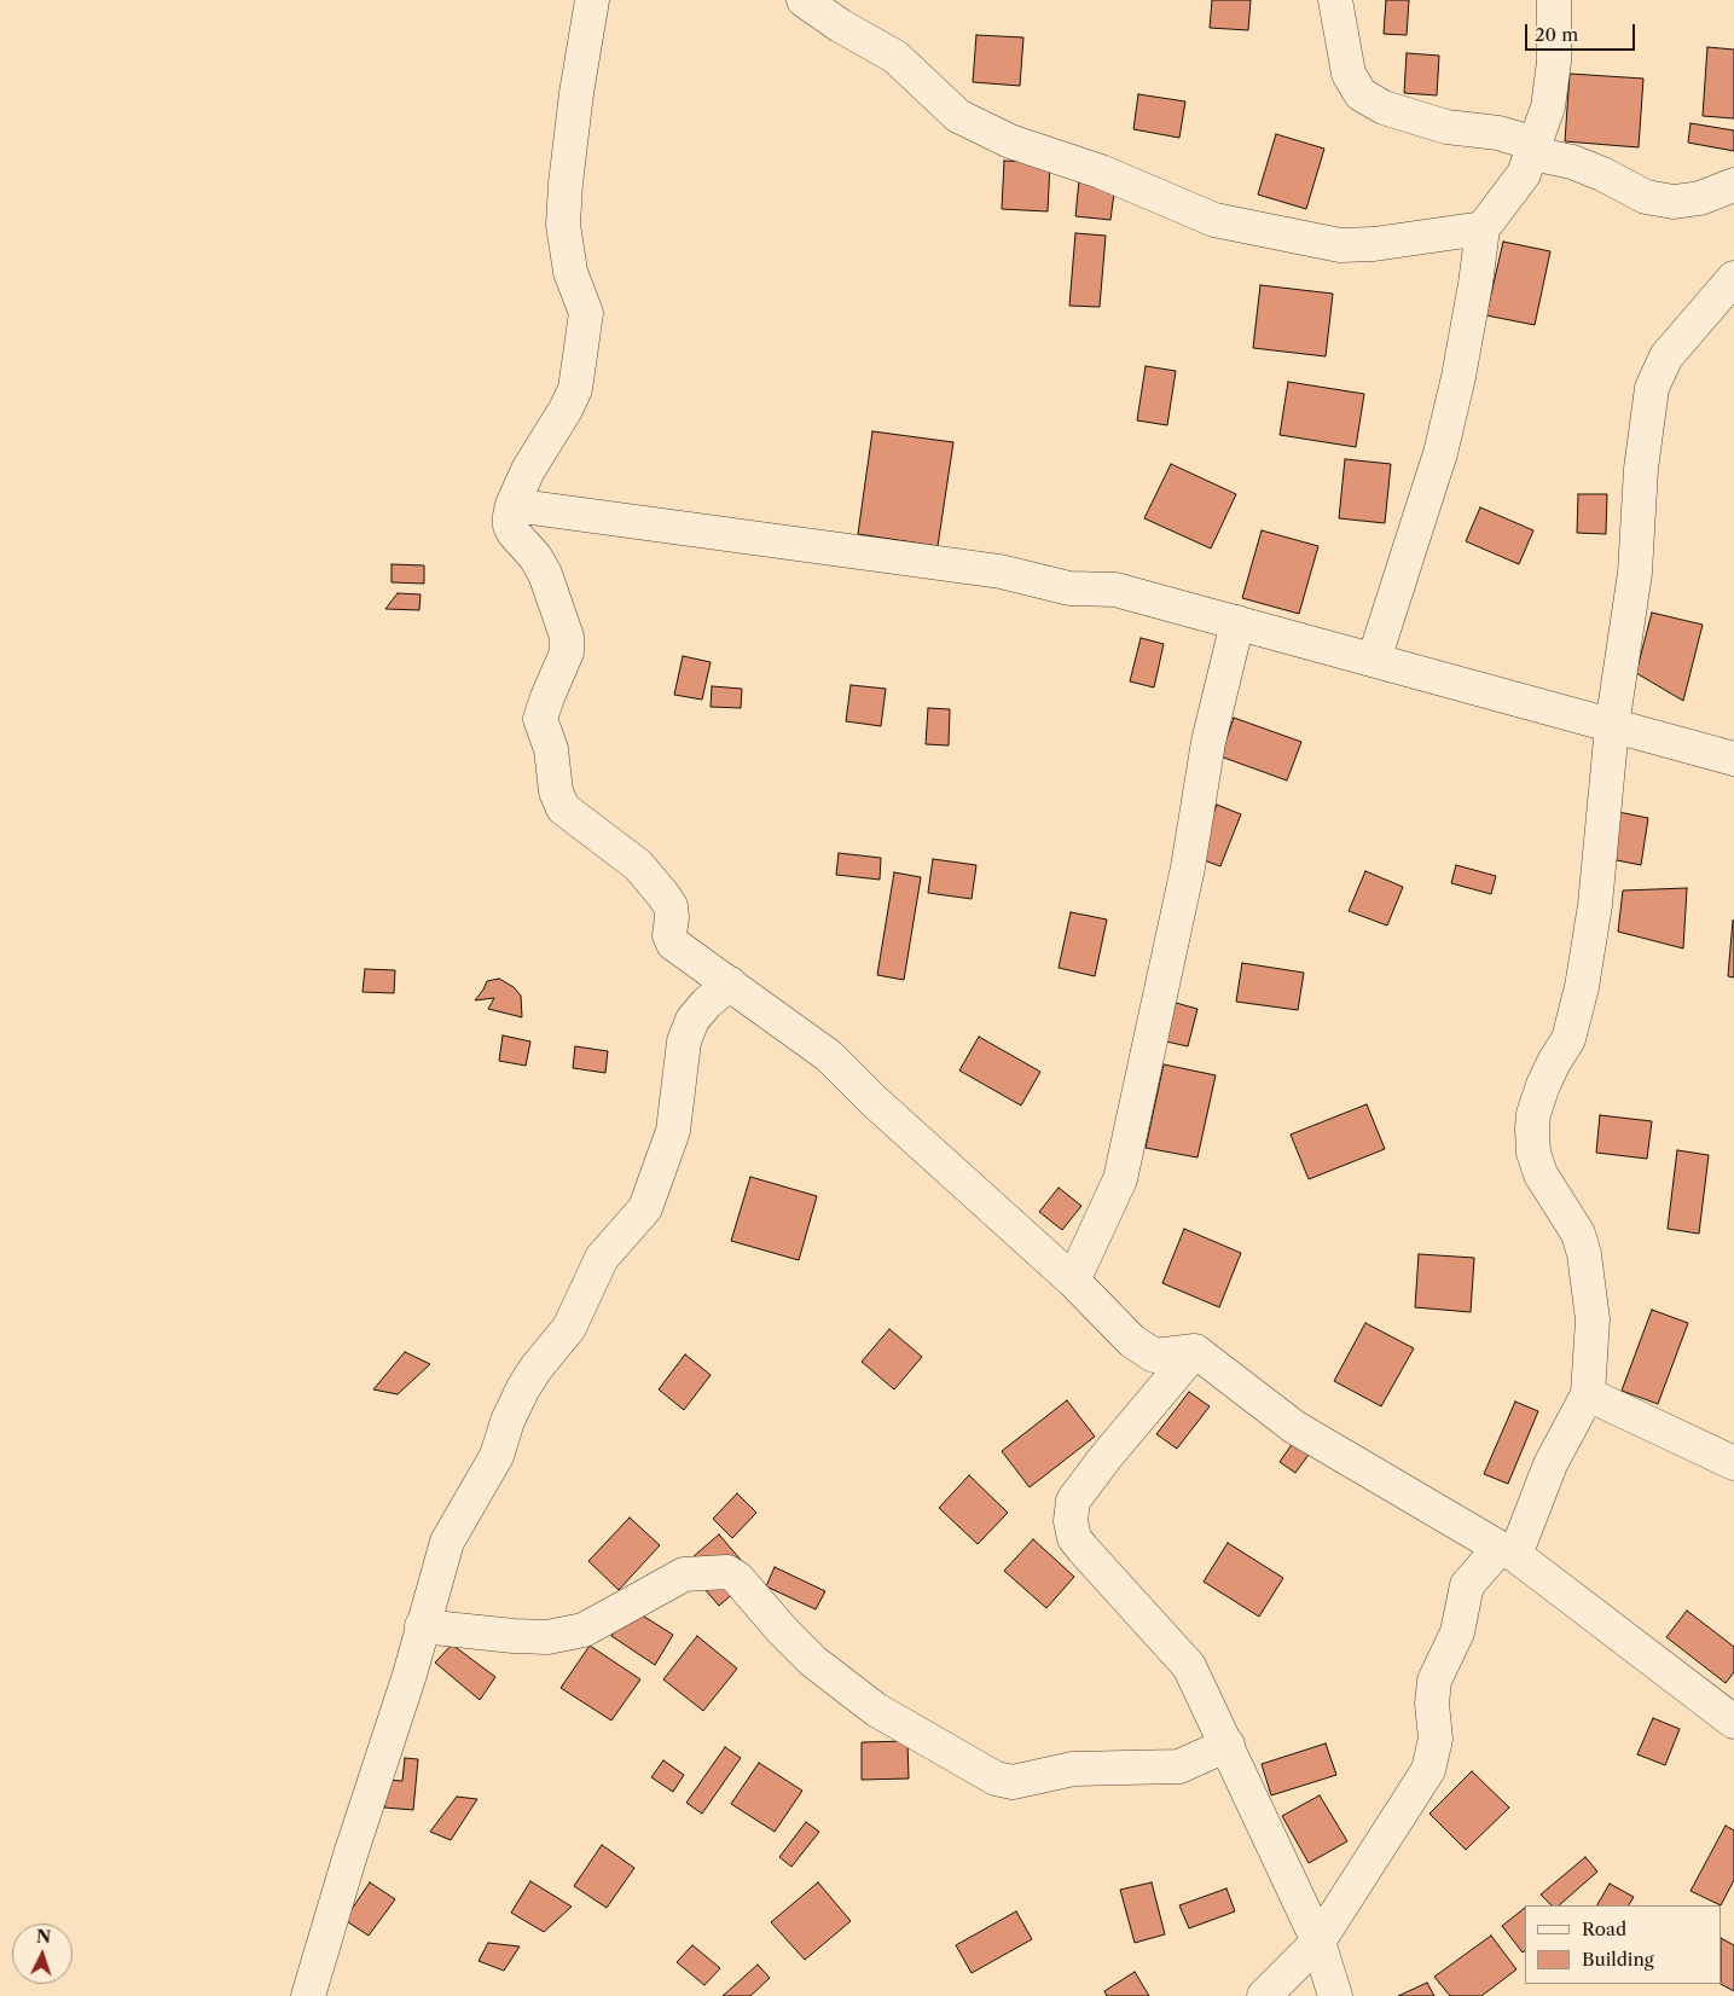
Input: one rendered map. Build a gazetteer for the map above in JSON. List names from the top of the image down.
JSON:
{
  "legend": ["Road", "Building"],
  "scale_bar": "20 m",
  "north": "top"
}
